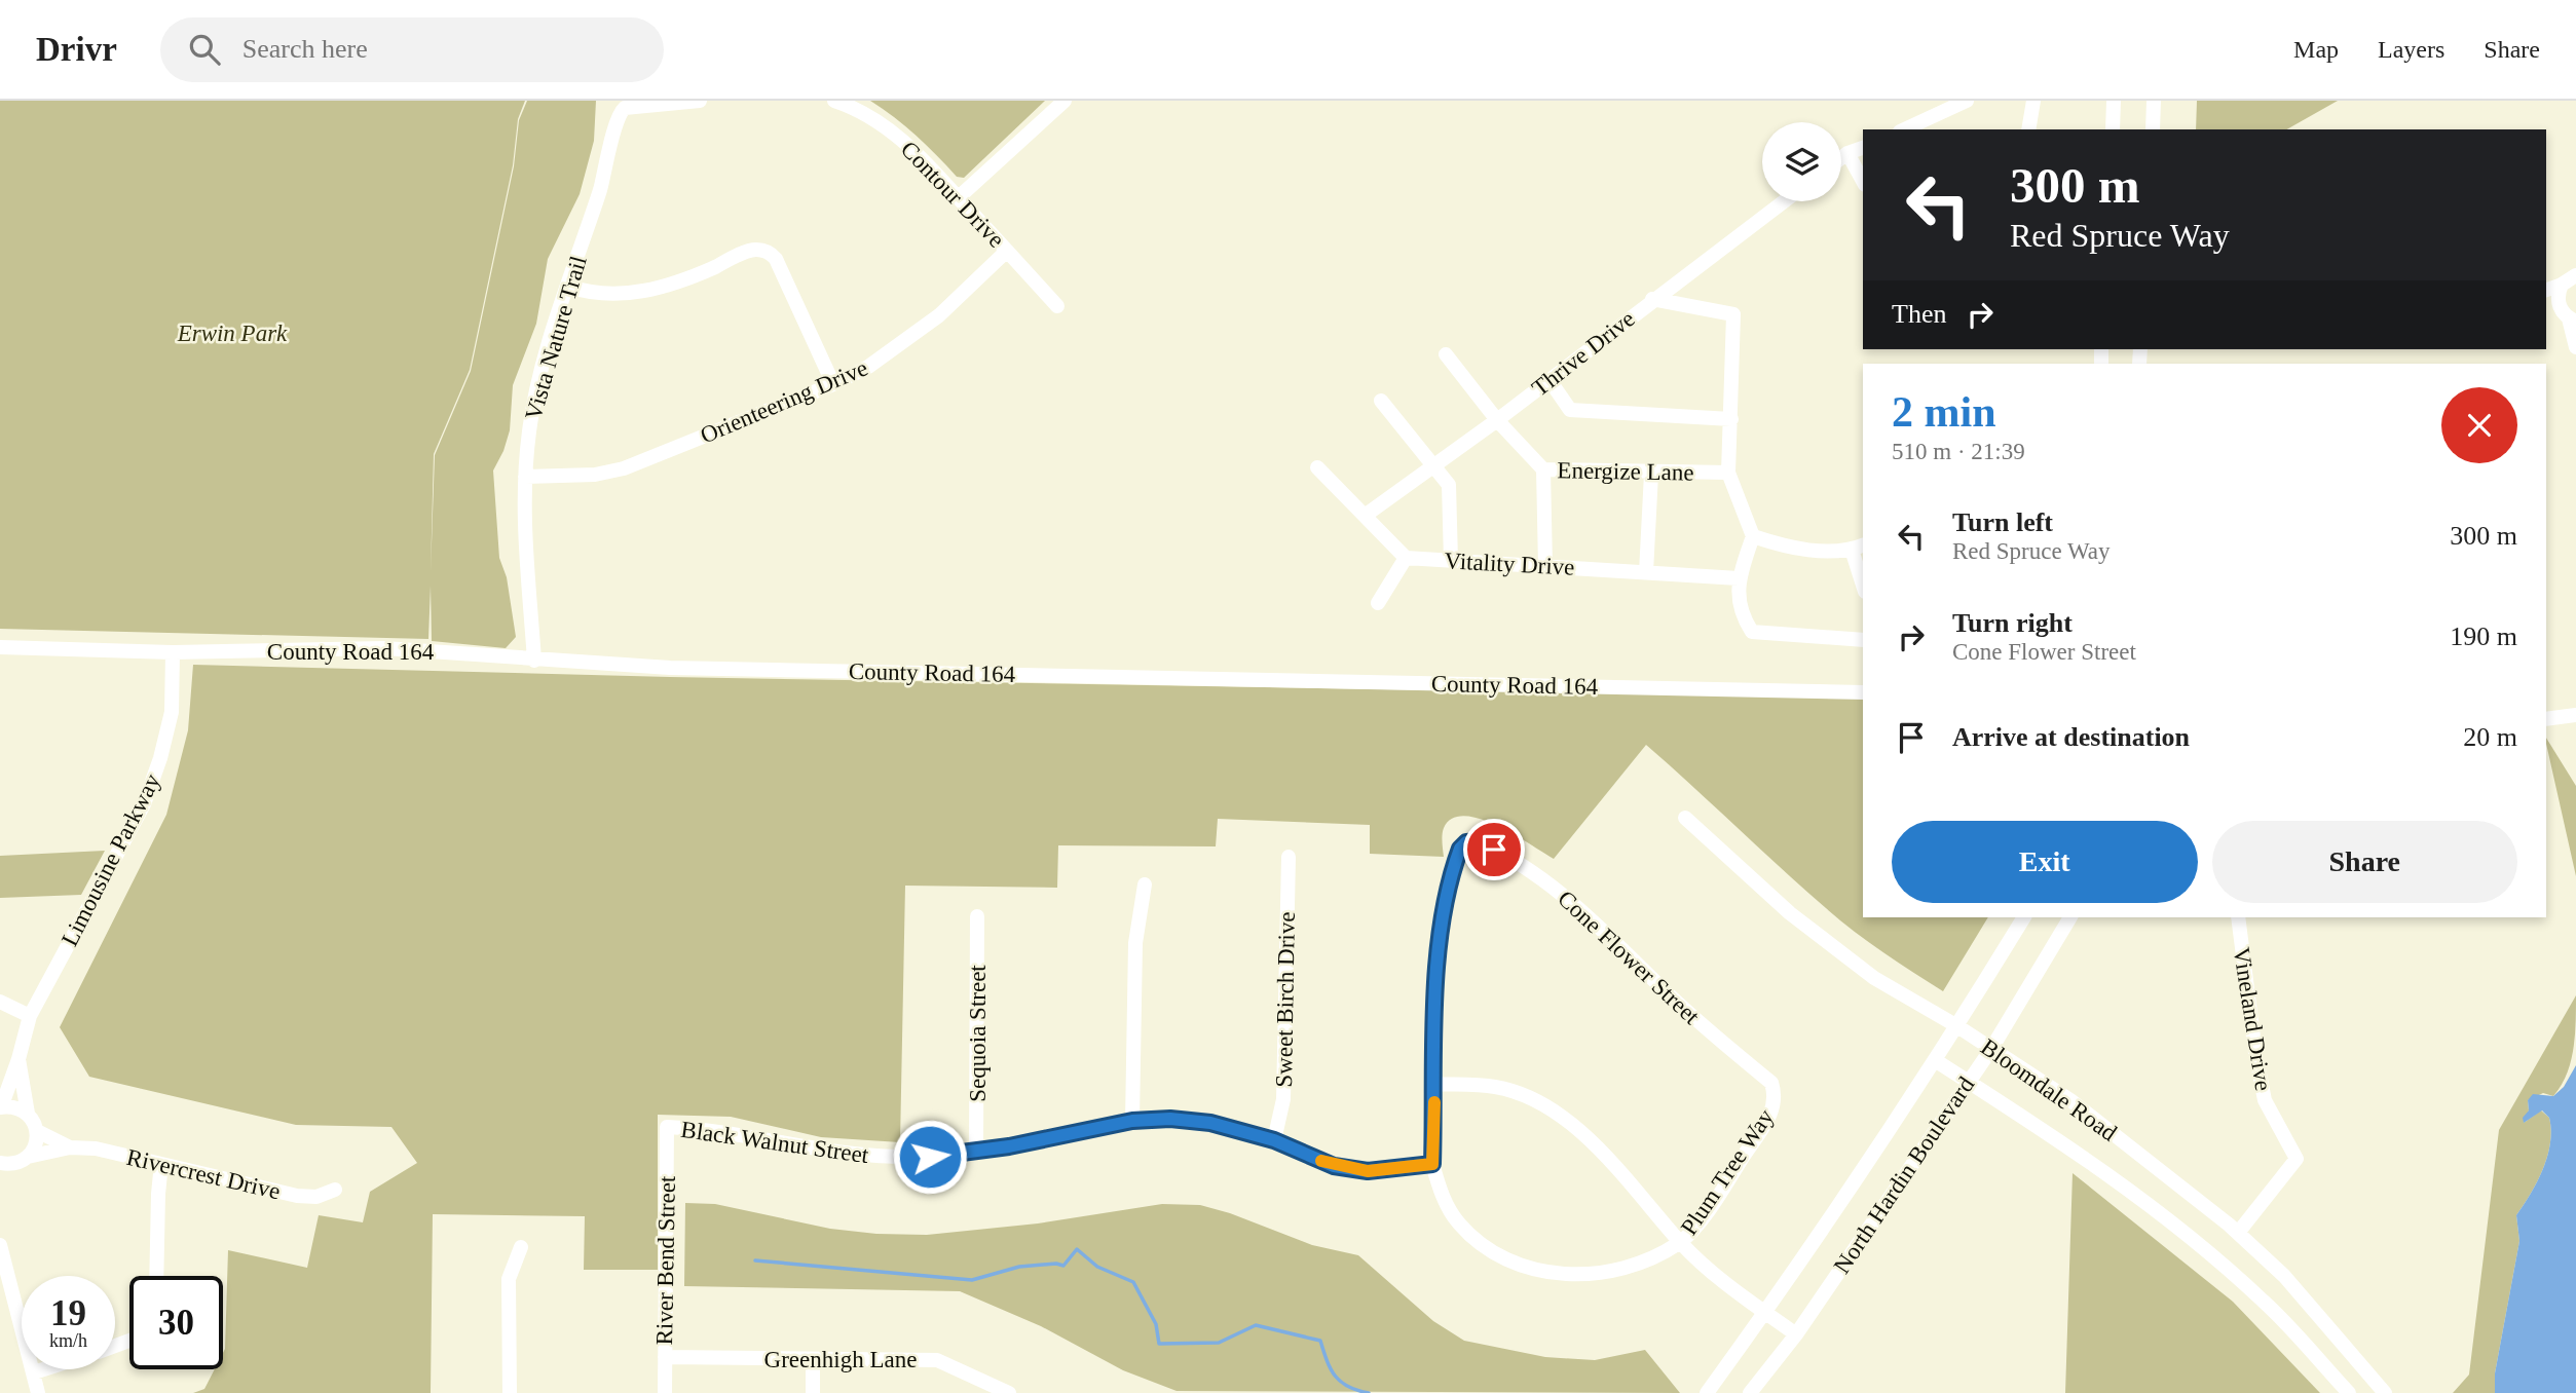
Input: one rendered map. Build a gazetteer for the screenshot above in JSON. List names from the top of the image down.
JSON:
{
  "streets": {
    "street": [
      "Contour Drive",
      "Vista Nature Trail",
      "Thrive Drive",
      "Orienteering Drive",
      "Energize Lane",
      "Vitality Drive",
      "County Road 164",
      "Limousine Parkway",
      "Cone Flower Street",
      "Sweet Birch Drive",
      "Vineland Drive",
      "Sequoia Street",
      "Bloomdale Road",
      "Black Walnut Street",
      "Plum Tree Way",
      "Rivercrest Drive",
      "North Hardin Boulevard",
      "River Bend Street",
      "Greenhigh Lane"
    ]
  },
  "crossings": [
    ["Contour Drive", "Orienteering Drive"],
    ["Vista Nature Trail", "Orienteering Drive"],
    ["Vista Nature Trail", "County Road 164"],
    ["Thrive Drive", "Energize Lane"],
    ["County Road 164", "Limousine Parkway"],
    ["Limousine Parkway", "Rivercrest Drive"],
    ["Cone Flower Street", "Plum Tree Way"],
    ["Sweet Birch Drive", "Black Walnut Street"],
    ["Vineland Drive", "Bloomdale Road"],
    ["Sequoia Street", "Black Walnut Street"],
    ["Bloomdale Road", "North Hardin Boulevard"],
    ["Black Walnut Street", "Plum Tree Way"],
    ["Black Walnut Street", "River Bend Street"],
    ["River Bend Street", "Greenhigh Lane"]
  ],
  "parks": ["Erwin Park"],
  "page": {
    "header": "Drivr",
    "search": "Search here",
    "nav": ["Map", "Layers", "Share"],
    "turn": ["300 m", "Red Spruce Way"],
    "then": "Then",
    "heading": ["2 min", "510 m · 21:39"],
    "list": [
      {
        "name": "Turn left",
        "note": "Red Spruce Way",
        "value": "300 m"
      },
      {
        "name": "Turn right",
        "note": "Cone Flower Street",
        "value": "190 m"
      },
      {
        "name": "Arrive at destination",
        "value": "20 m"
      }
    ],
    "buttons": ["Exit", "Share"],
    "speed": "19 km/h",
    "limit": "30"
  }
}
